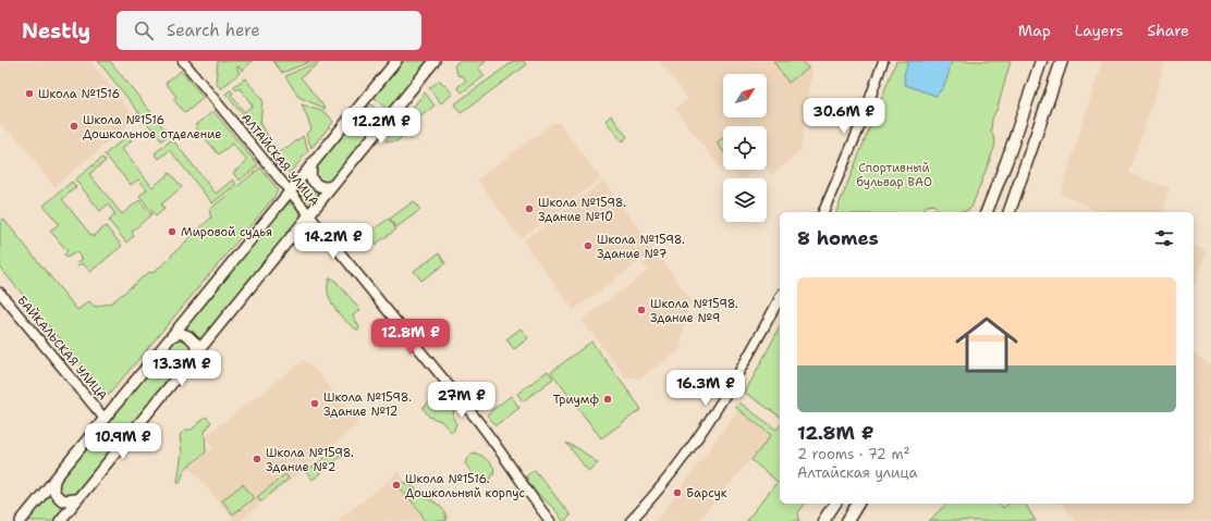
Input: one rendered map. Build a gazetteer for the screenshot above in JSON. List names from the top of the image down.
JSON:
{
  "streets": {
    "street": ["АЛТАЙСКАЯ УЛИЦА", "БАЙКАЛЬСКАЯ УЛИЦА"]
  },
  "parks": ["Спортивный бульвар ВАО"],
  "places": [
    "Школа №1516",
    "Школа №1516 Дошкольное отделение",
    "Школа №1598. Здание №10",
    "Мировой судья",
    "Школа №1598. Здание №7",
    "Школа №1598. Здание №9",
    "Триумф",
    "Школа №1598. Здание №12",
    "Школа №1598. Здание №2",
    "Школа №1516. Дошкольный корпус",
    "Барсук"
  ],
  "north": "top right",
  "page": {
    "header": "Nestly",
    "search": "Search here",
    "nav": ["Map", "Layers", "Share"],
    "price": [
      "30.6M ₽",
      "12.2M ₽",
      "14.2M ₽",
      "12.8M ₽",
      "13.3M ₽",
      "16.3M ₽",
      "27M ₽",
      "10.9M ₽"
    ],
    "heading": "8 homes",
    "list": [
      {
        "name": "12.8M ₽",
        "note": "2 rooms · 72 m² · Алтайская улица"
      }
    ]
  }
}
